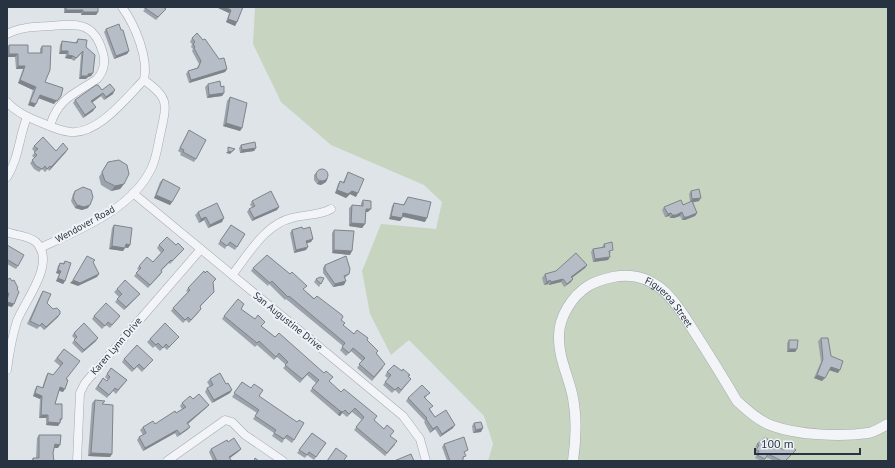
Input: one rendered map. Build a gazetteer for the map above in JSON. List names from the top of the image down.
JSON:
{
  "streets": {
    "street": [
      "Wendover Road",
      "Figueroa Street",
      "San Augustine Drive",
      "Karen Lynn Drive"
    ]
  },
  "crossings": [
    ["Wendover Road", "San Augustine Drive"],
    ["San Augustine Drive", "Karen Lynn Drive"]
  ],
  "scale_bar": "100 m"
}
